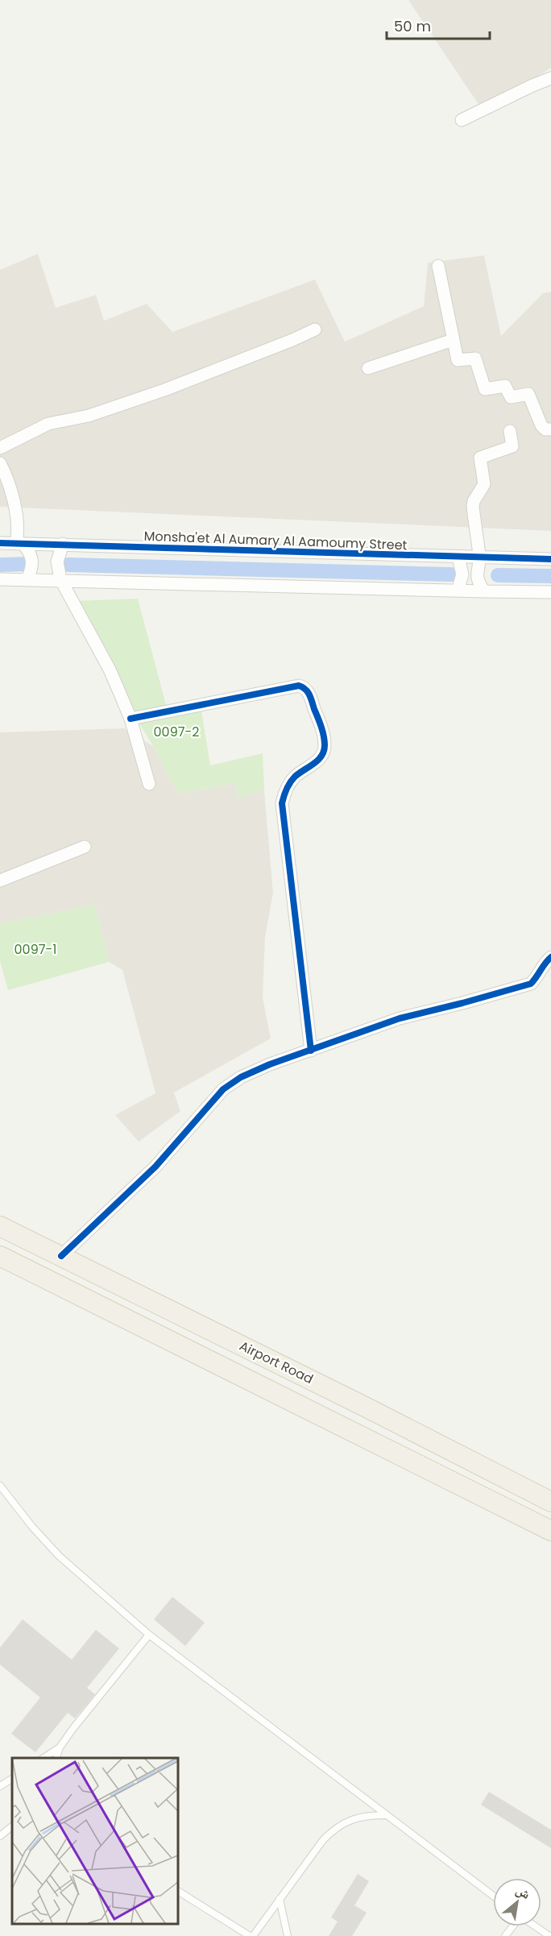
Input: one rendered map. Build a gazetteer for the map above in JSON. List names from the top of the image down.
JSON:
{
  "streets": {
    "main road": ["Airport Road"],
    "street": ["Monsha'et Al Aumary Al Aamoumy Street"]
  },
  "parks": ["0097-2", "0097-1"],
  "scale_bar": "50 m",
  "north": "top right"
}
